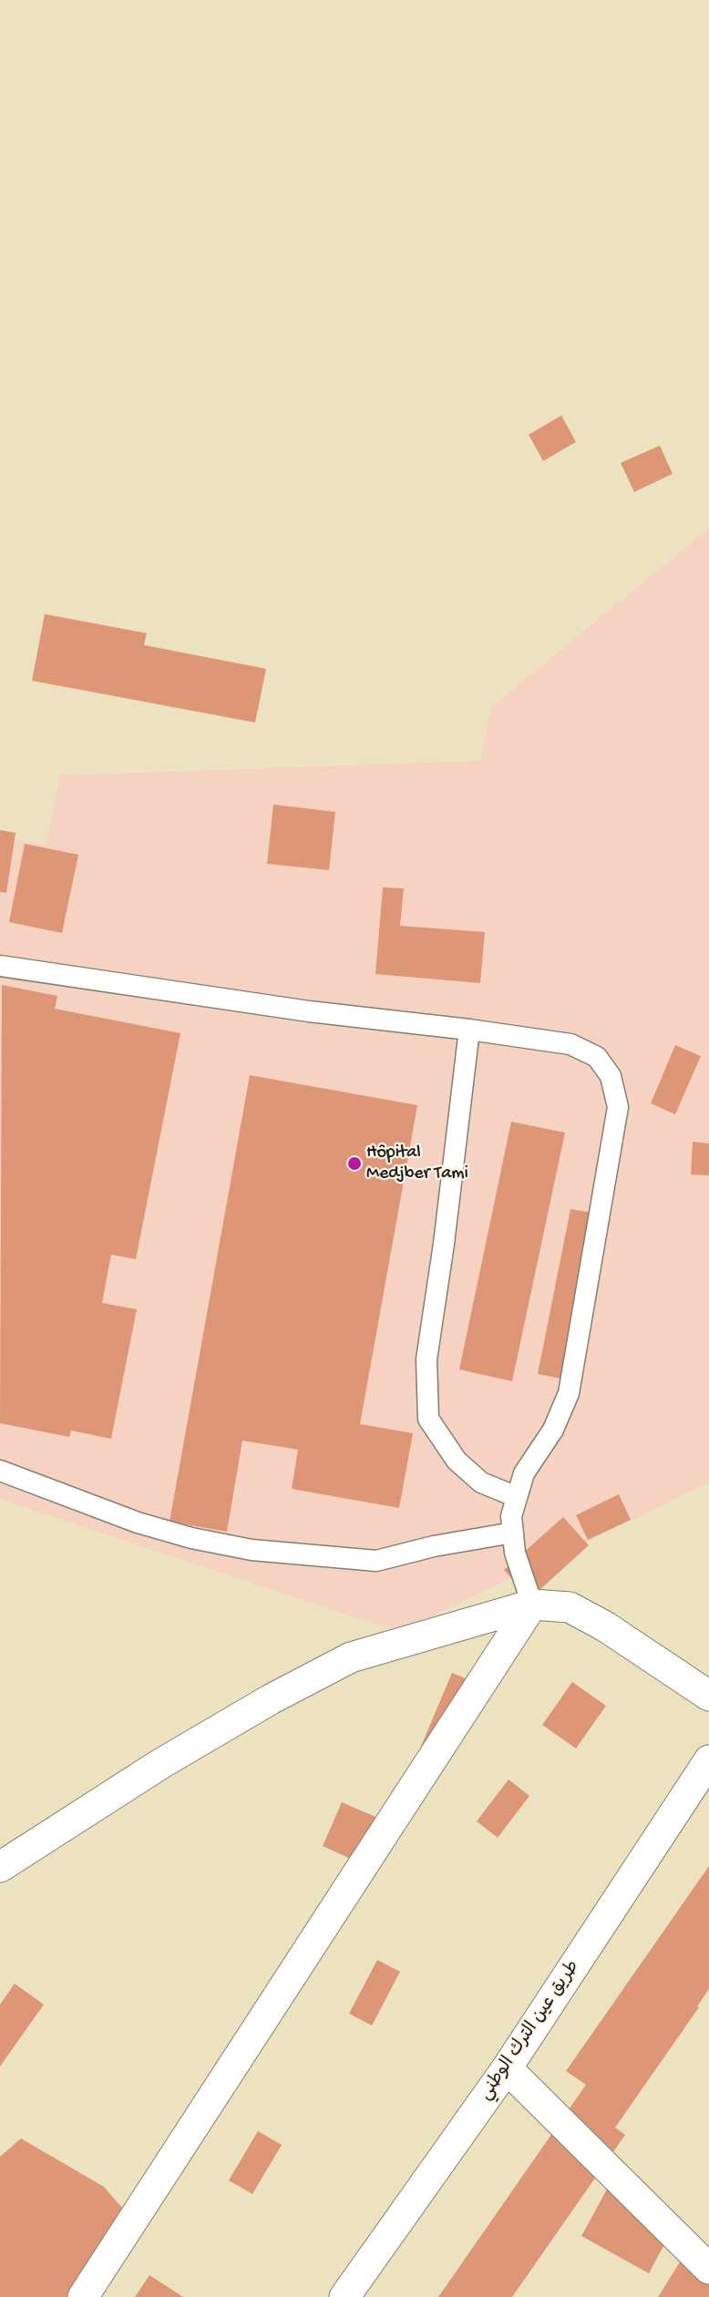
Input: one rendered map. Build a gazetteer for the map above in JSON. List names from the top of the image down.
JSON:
{
  "streets": {
    "street": ["طريق عين الترك الوطني"]
  },
  "places": ["Hôpital Medjber Tami"]
}
